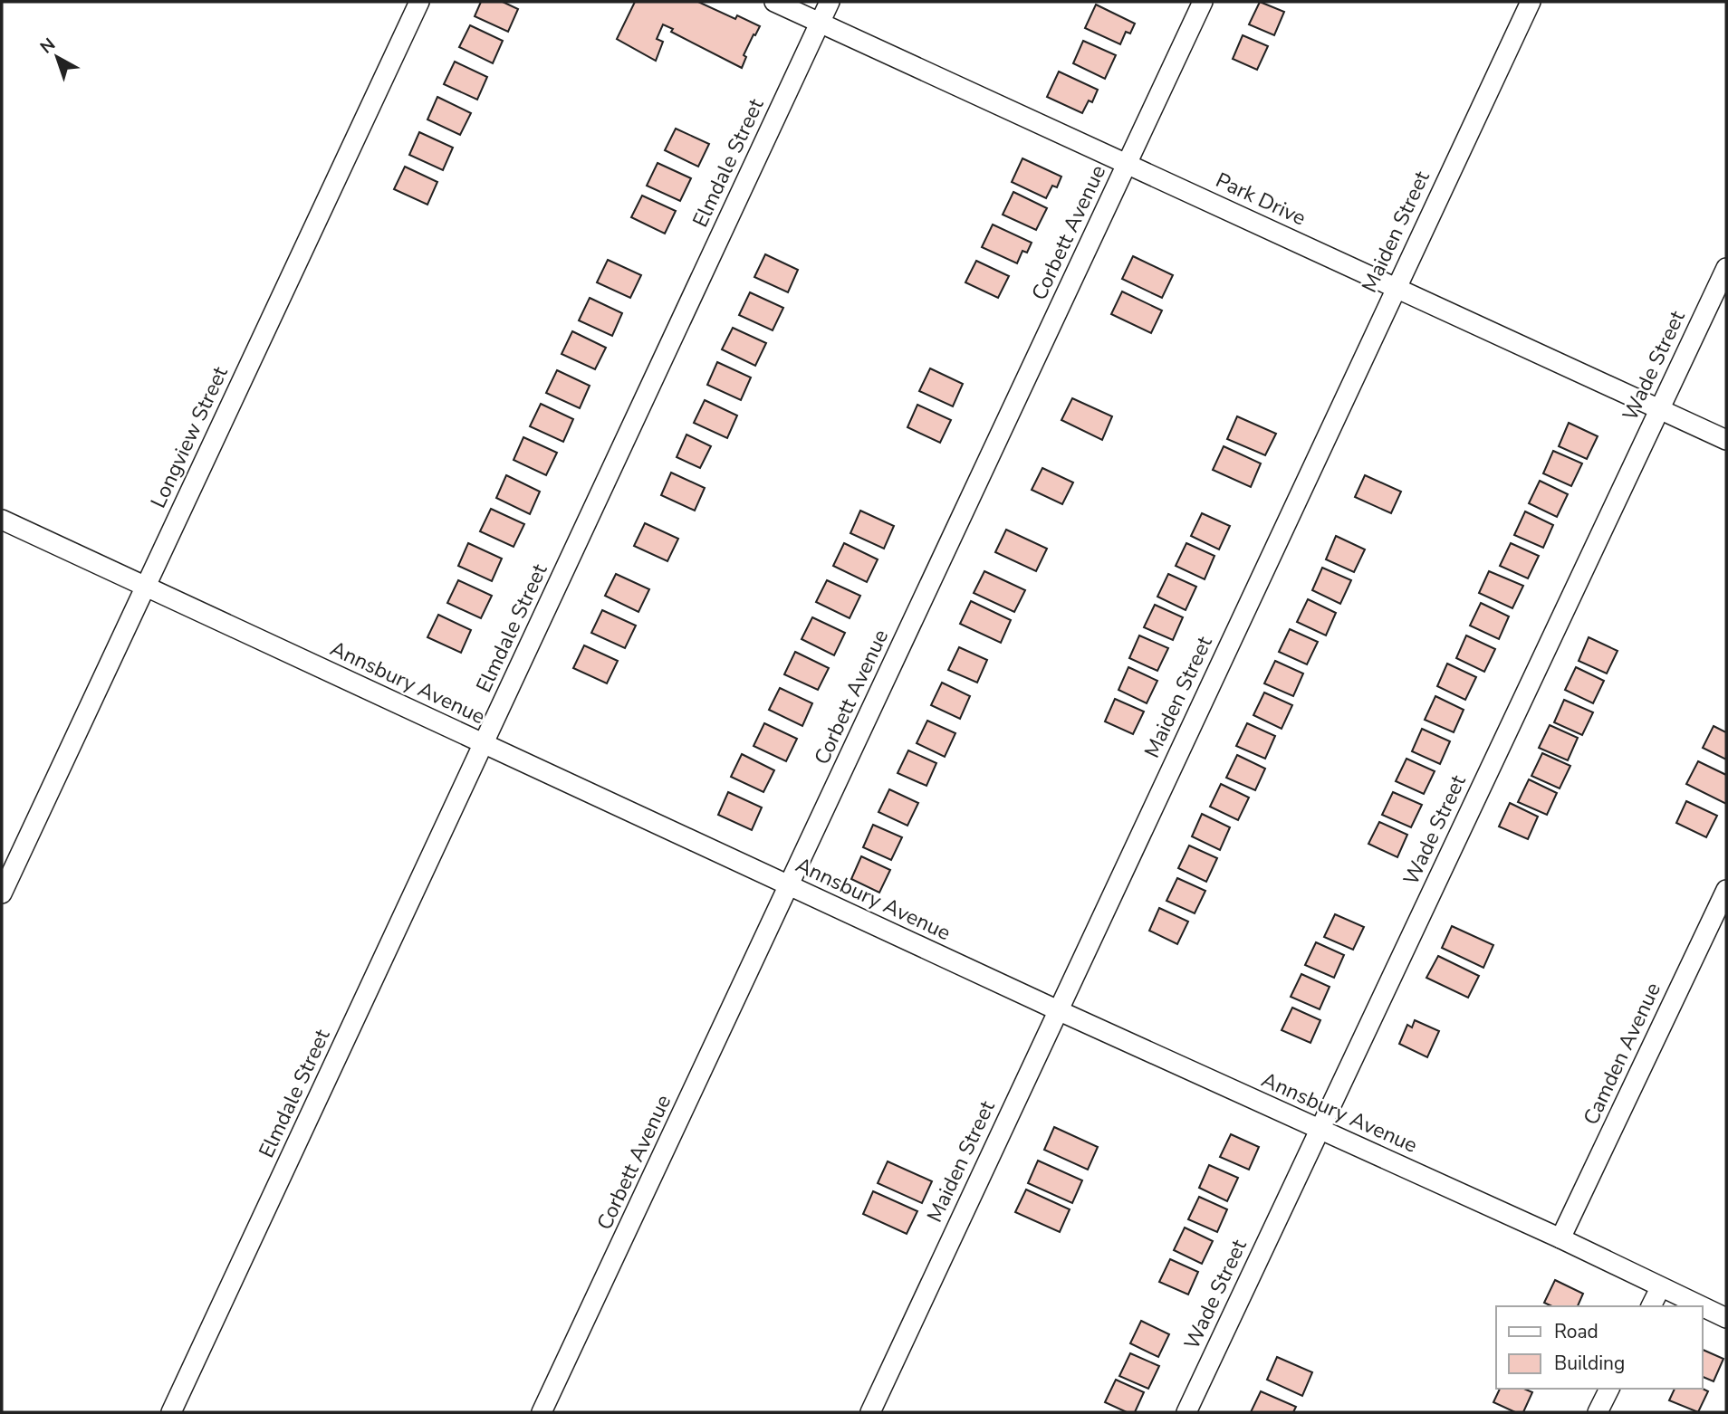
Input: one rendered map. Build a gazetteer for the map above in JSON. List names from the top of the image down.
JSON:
{
  "streets": {
    "street": [
      "Elmdale Street",
      "Park Drive",
      "Maiden Street",
      "Corbett Avenue",
      "Wade Street",
      "Longview Street",
      "Annsbury Avenue",
      "Camden Avenue"
    ]
  },
  "crossings": [
    ["Elmdale Street", "Park Drive"],
    ["Elmdale Street", "Annsbury Avenue"],
    ["Park Drive", "Maiden Street"],
    ["Park Drive", "Corbett Avenue"],
    ["Park Drive", "Wade Street"],
    ["Maiden Street", "Annsbury Avenue"],
    ["Corbett Avenue", "Annsbury Avenue"],
    ["Wade Street", "Annsbury Avenue"],
    ["Longview Street", "Annsbury Avenue"],
    ["Annsbury Avenue", "Camden Avenue"]
  ],
  "legend": ["Road", "Building"],
  "north": "top left"
}
